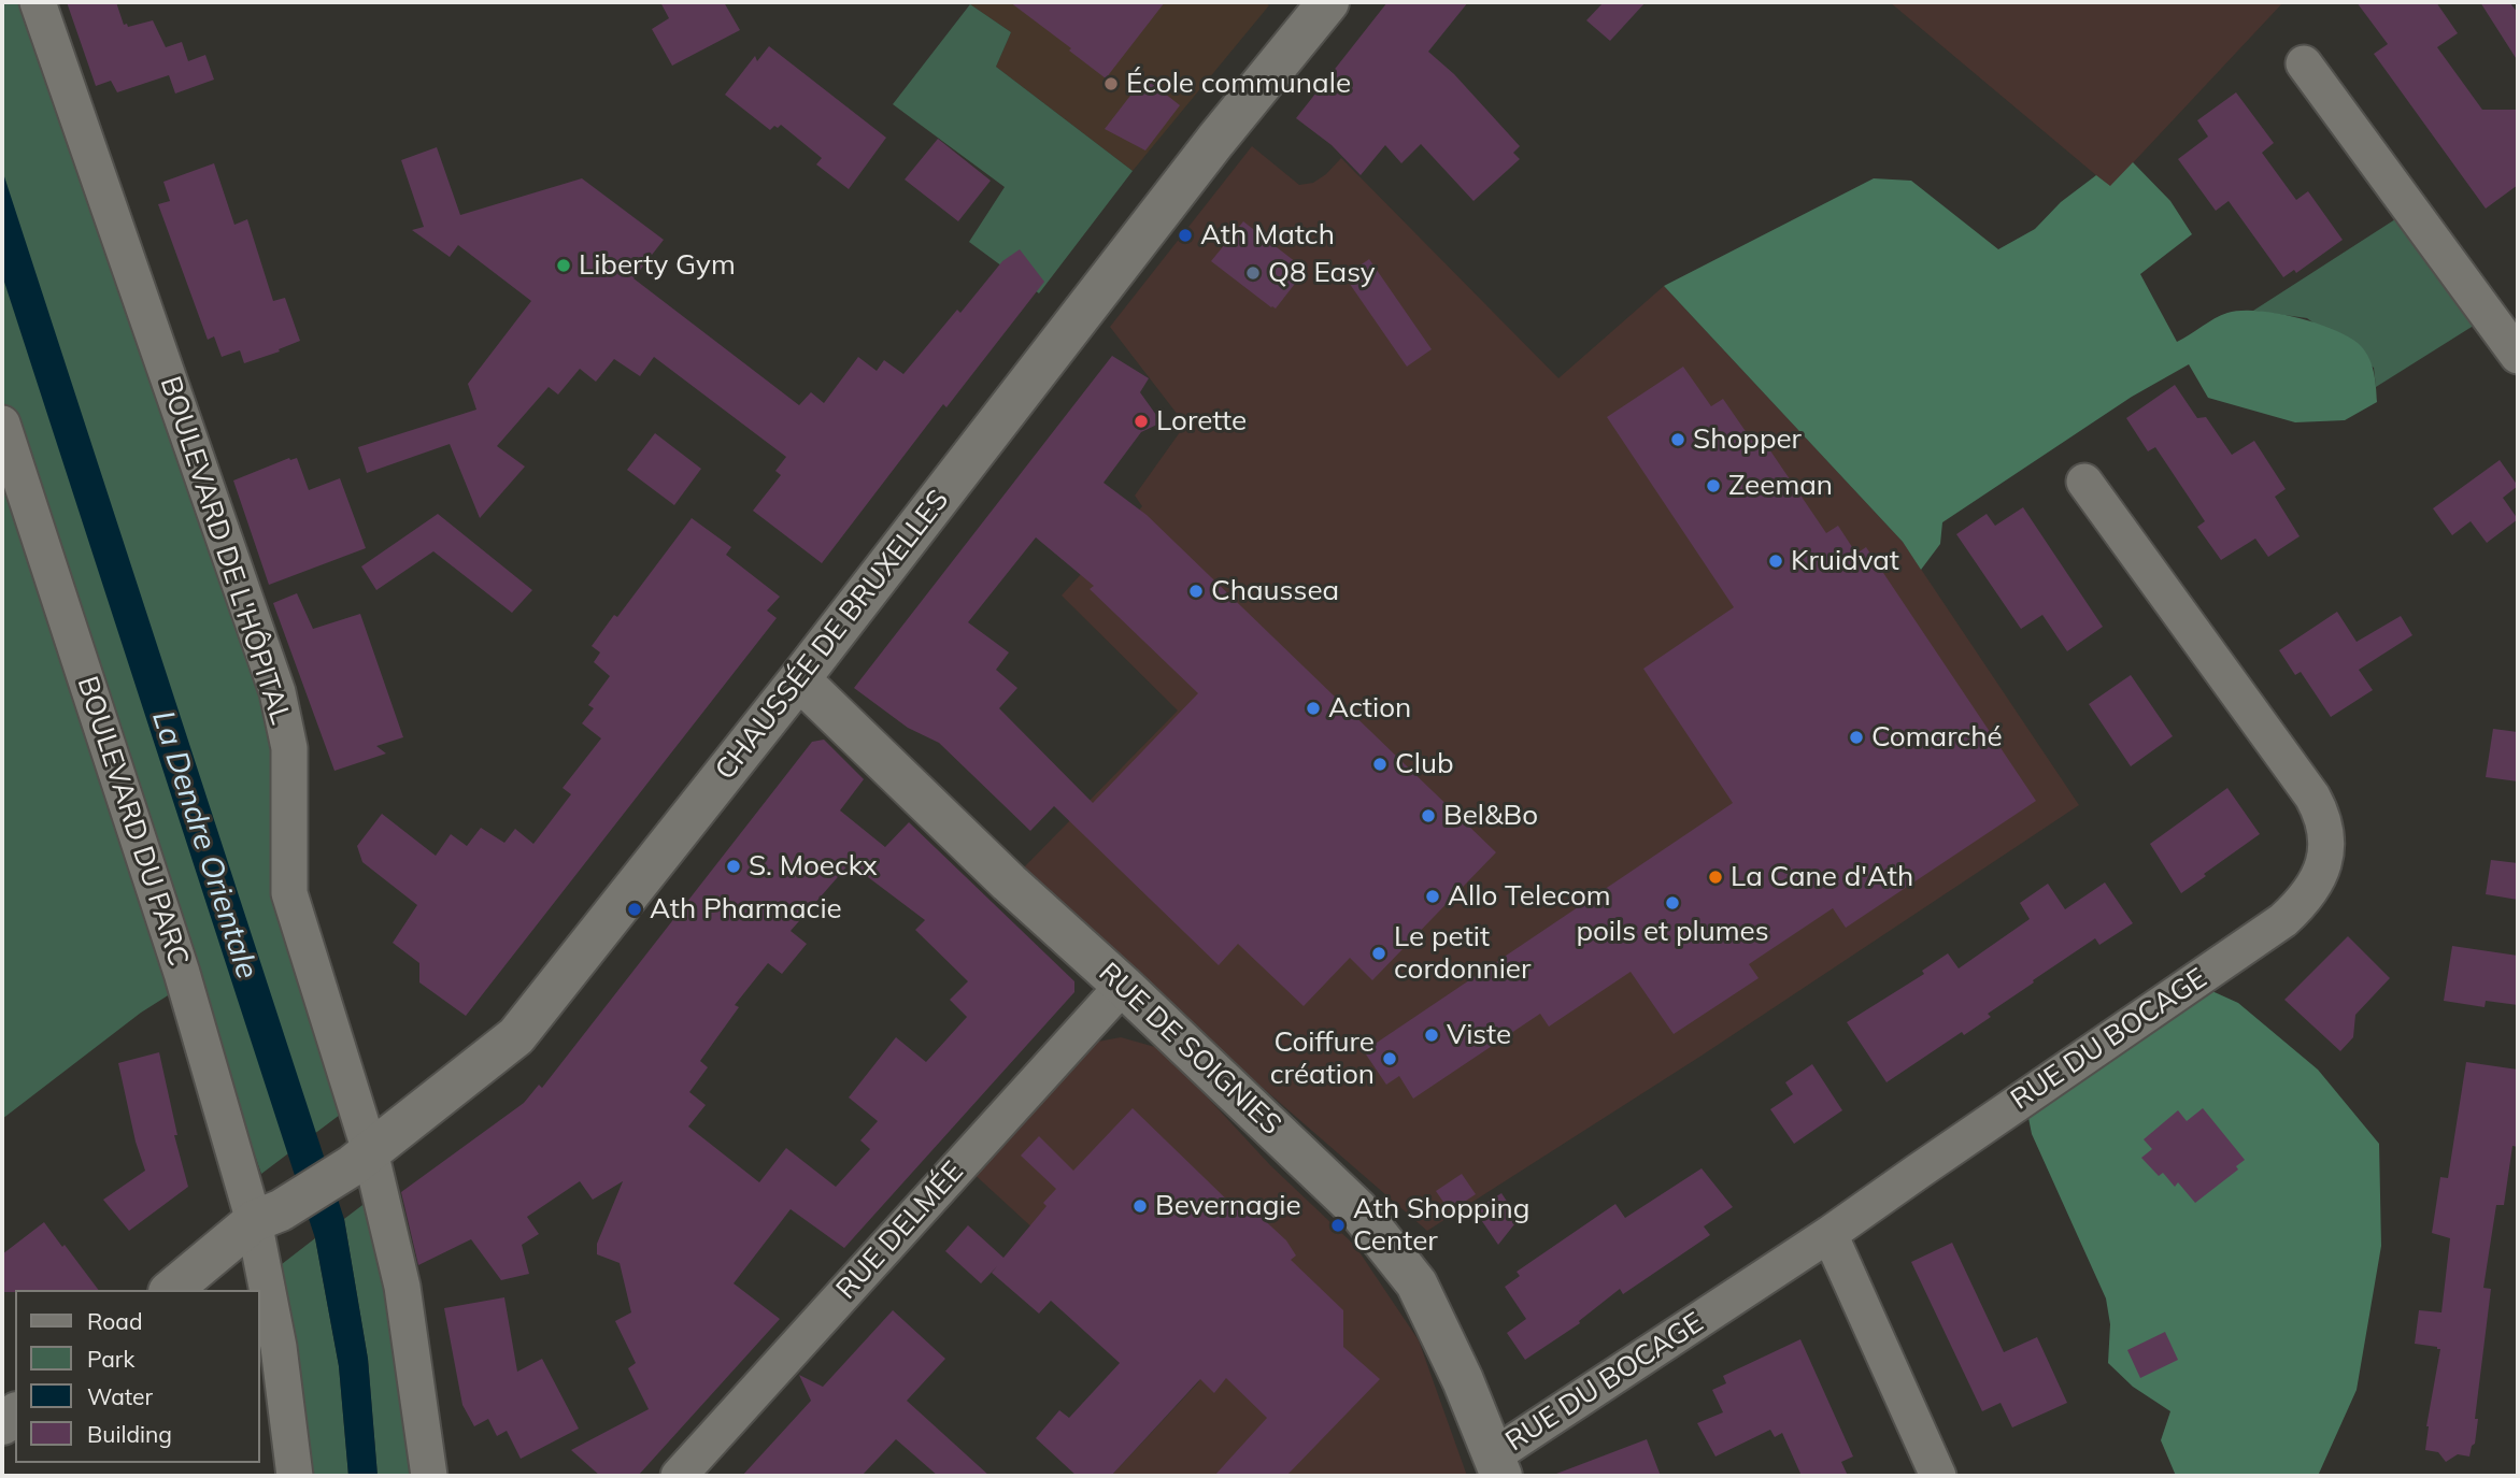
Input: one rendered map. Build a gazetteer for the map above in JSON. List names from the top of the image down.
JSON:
{
  "streets": {
    "street": [
      "BOULEVARD DE L'HÔPITAL",
      "CHAUSSÉE DE BRUXELLES",
      "BOULEVARD DU PARC",
      "RUE DU BOCAGE",
      "RUE DE SOIGNIES",
      "RUE DELMÉE"
    ]
  },
  "crossings": [
    ["BOULEVARD DE L'HÔPITAL", "CHAUSSÉE DE BRUXELLES"],
    ["CHAUSSÉE DE BRUXELLES", "BOULEVARD DU PARC"],
    ["CHAUSSÉE DE BRUXELLES", "RUE DE SOIGNIES"],
    ["RUE DU BOCAGE", "RUE DE SOIGNIES"],
    ["RUE DE SOIGNIES", "RUE DELMÉE"]
  ],
  "water": ["La Dendre Orientale"],
  "places": [
    "École communale",
    "Ath Match",
    "Liberty Gym",
    "Q8 Easy",
    "Lorette",
    "Shopper",
    "Zeeman",
    "Kruidvat",
    "Chaussea",
    "Action",
    "Comarché",
    "Club",
    "Bel&Bo",
    "S. Moeckx",
    "La Cane d'Ath",
    "Allo Telecom",
    "poils et plumes",
    "Ath Pharmacie",
    "Le petit cordonnier",
    "Viste",
    "Coiffure création",
    "Bevernagie",
    "Ath Shopping Center"
  ],
  "legend": [
    "Road",
    "Park",
    "Water",
    "Building"
  ]
}
